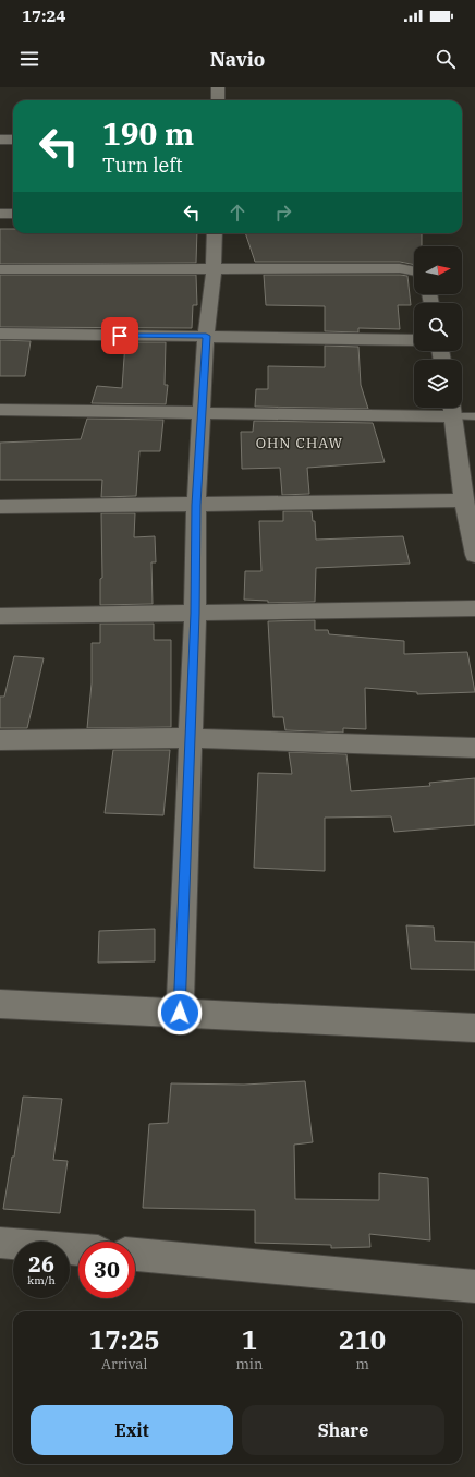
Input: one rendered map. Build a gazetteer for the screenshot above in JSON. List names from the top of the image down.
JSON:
{
  "districts": ["OHN CHAW"],
  "north": "right",
  "page": {
    "status": "17:24",
    "header": "Navio",
    "turn": ["190 m", "Turn left"],
    "speed": "26 km/h",
    "limit": "30",
    "eta": [
      "17:25",
      "Arrival",
      "1",
      "min",
      "210",
      "m"
    ],
    "buttons": ["Exit", "Share"]
  }
}
